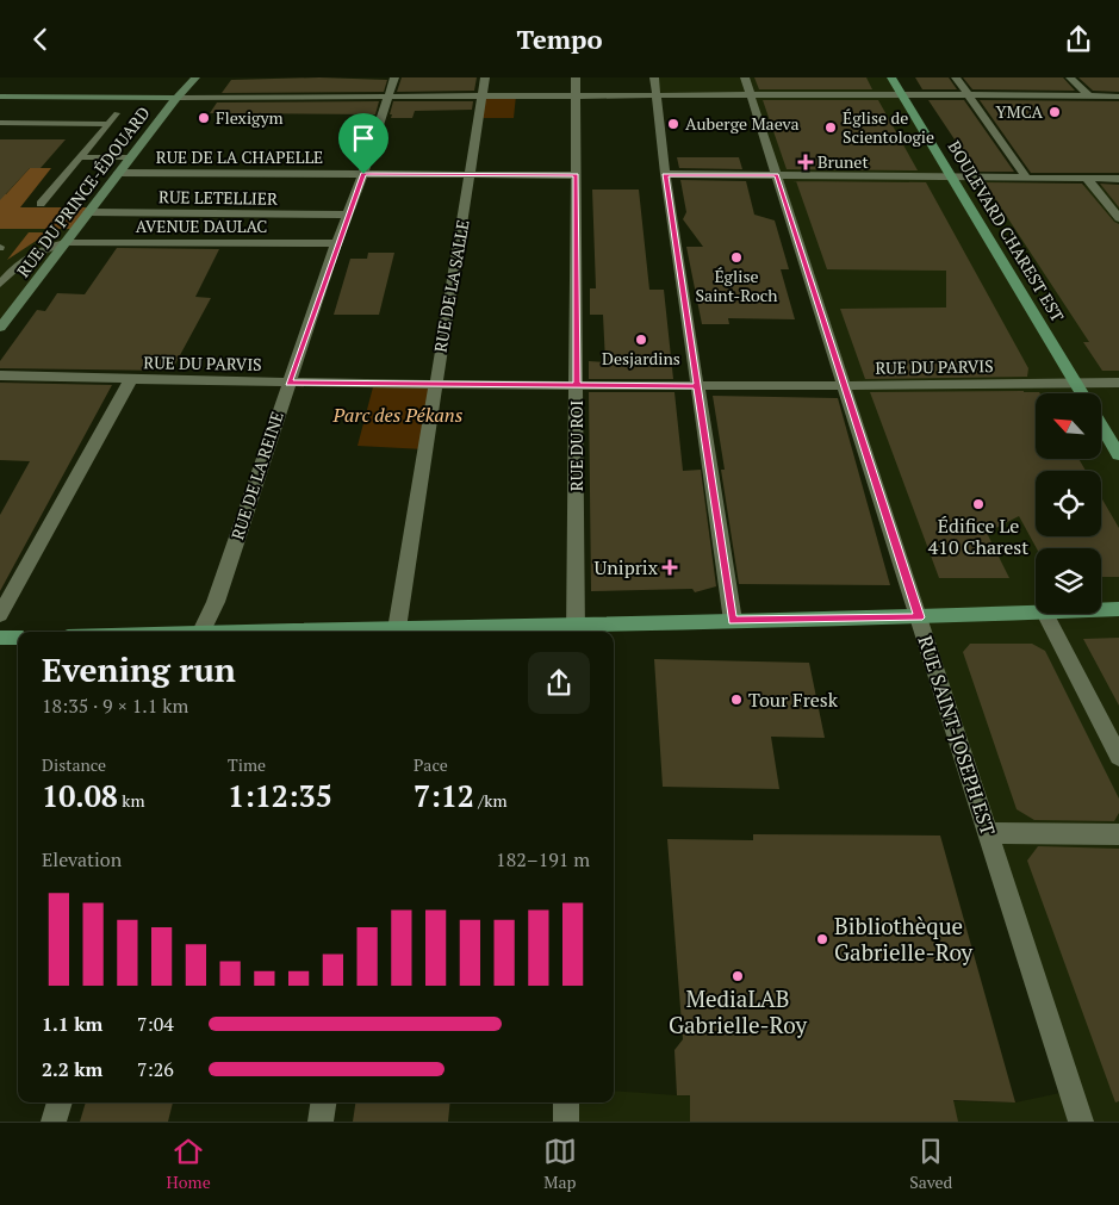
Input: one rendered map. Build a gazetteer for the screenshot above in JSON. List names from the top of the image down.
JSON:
{
  "streets": {
    "main road": ["BOULEVARD CHAREST EST"],
    "street": [
      "RUE DE LA CHAPELLE",
      "RUE DU PRINCE-ÉDOUARD",
      "RUE LETELLIER",
      "AVENUE DAULAC",
      "RUE DE LA SALLE",
      "RUE DU PARVIS",
      "RUE DU ROI",
      "RUE DE LA REINE",
      "RUE SAINT-JOSEPH EST"
    ]
  },
  "crossings": [
    ["RUE DE LA CHAPELLE", "RUE DU PRINCE-ÉDOUARD"],
    ["RUE DE LA CHAPELLE", "RUE DE LA SALLE"],
    ["RUE DE LA CHAPELLE", "RUE DU ROI"],
    ["RUE DE LA CHAPELLE", "RUE DE LA REINE"],
    ["RUE DU PRINCE-ÉDOUARD", "RUE LETELLIER"],
    ["RUE DU PRINCE-ÉDOUARD", "AVENUE DAULAC"],
    ["RUE LETELLIER", "RUE DE LA REINE"],
    ["AVENUE DAULAC", "RUE DE LA REINE"],
    ["BOULEVARD CHAREST EST", "RUE DU PARVIS"],
    ["RUE DE LA SALLE", "RUE DU PARVIS"],
    ["RUE DU PARVIS", "RUE DU ROI"],
    ["RUE DU PARVIS", "RUE DE LA REINE"],
    ["RUE DU PARVIS", "RUE SAINT-JOSEPH EST"]
  ],
  "parks": ["Parc des Pékans"],
  "places": {
    "other": [
      "YMCA",
      "Flexigym",
      "Auberge Maeva",
      "Église de Scientologie",
      "Église Saint-Roch",
      "Desjardins",
      "Édifice Le 410 Charest",
      "Tour Fresk",
      "Bibliothèque Gabrielle-Roy",
      "MediaLAB Gabrielle-Roy"
    ],
    "health": ["Brunet", "Uniprix"]
  },
  "north": "top left",
  "page": {
    "header": "Tempo",
    "heading": ["Evening run", "18:35 · 9 × 1.1 km"],
    "stats": [
      ["Distance", "10.08 km"],
      ["Time", "1:12:35"],
      ["Pace", "7:12 /km"]
    ],
    "chart": ["Elevation", "182–191 m"],
    "list": [
      {
        "name": "1.1 km",
        "note": "7:04"
      },
      {
        "name": "2.2 km",
        "note": "7:26"
      }
    ],
    "tabs": ["Home", "Map", "Saved"]
  }
}
